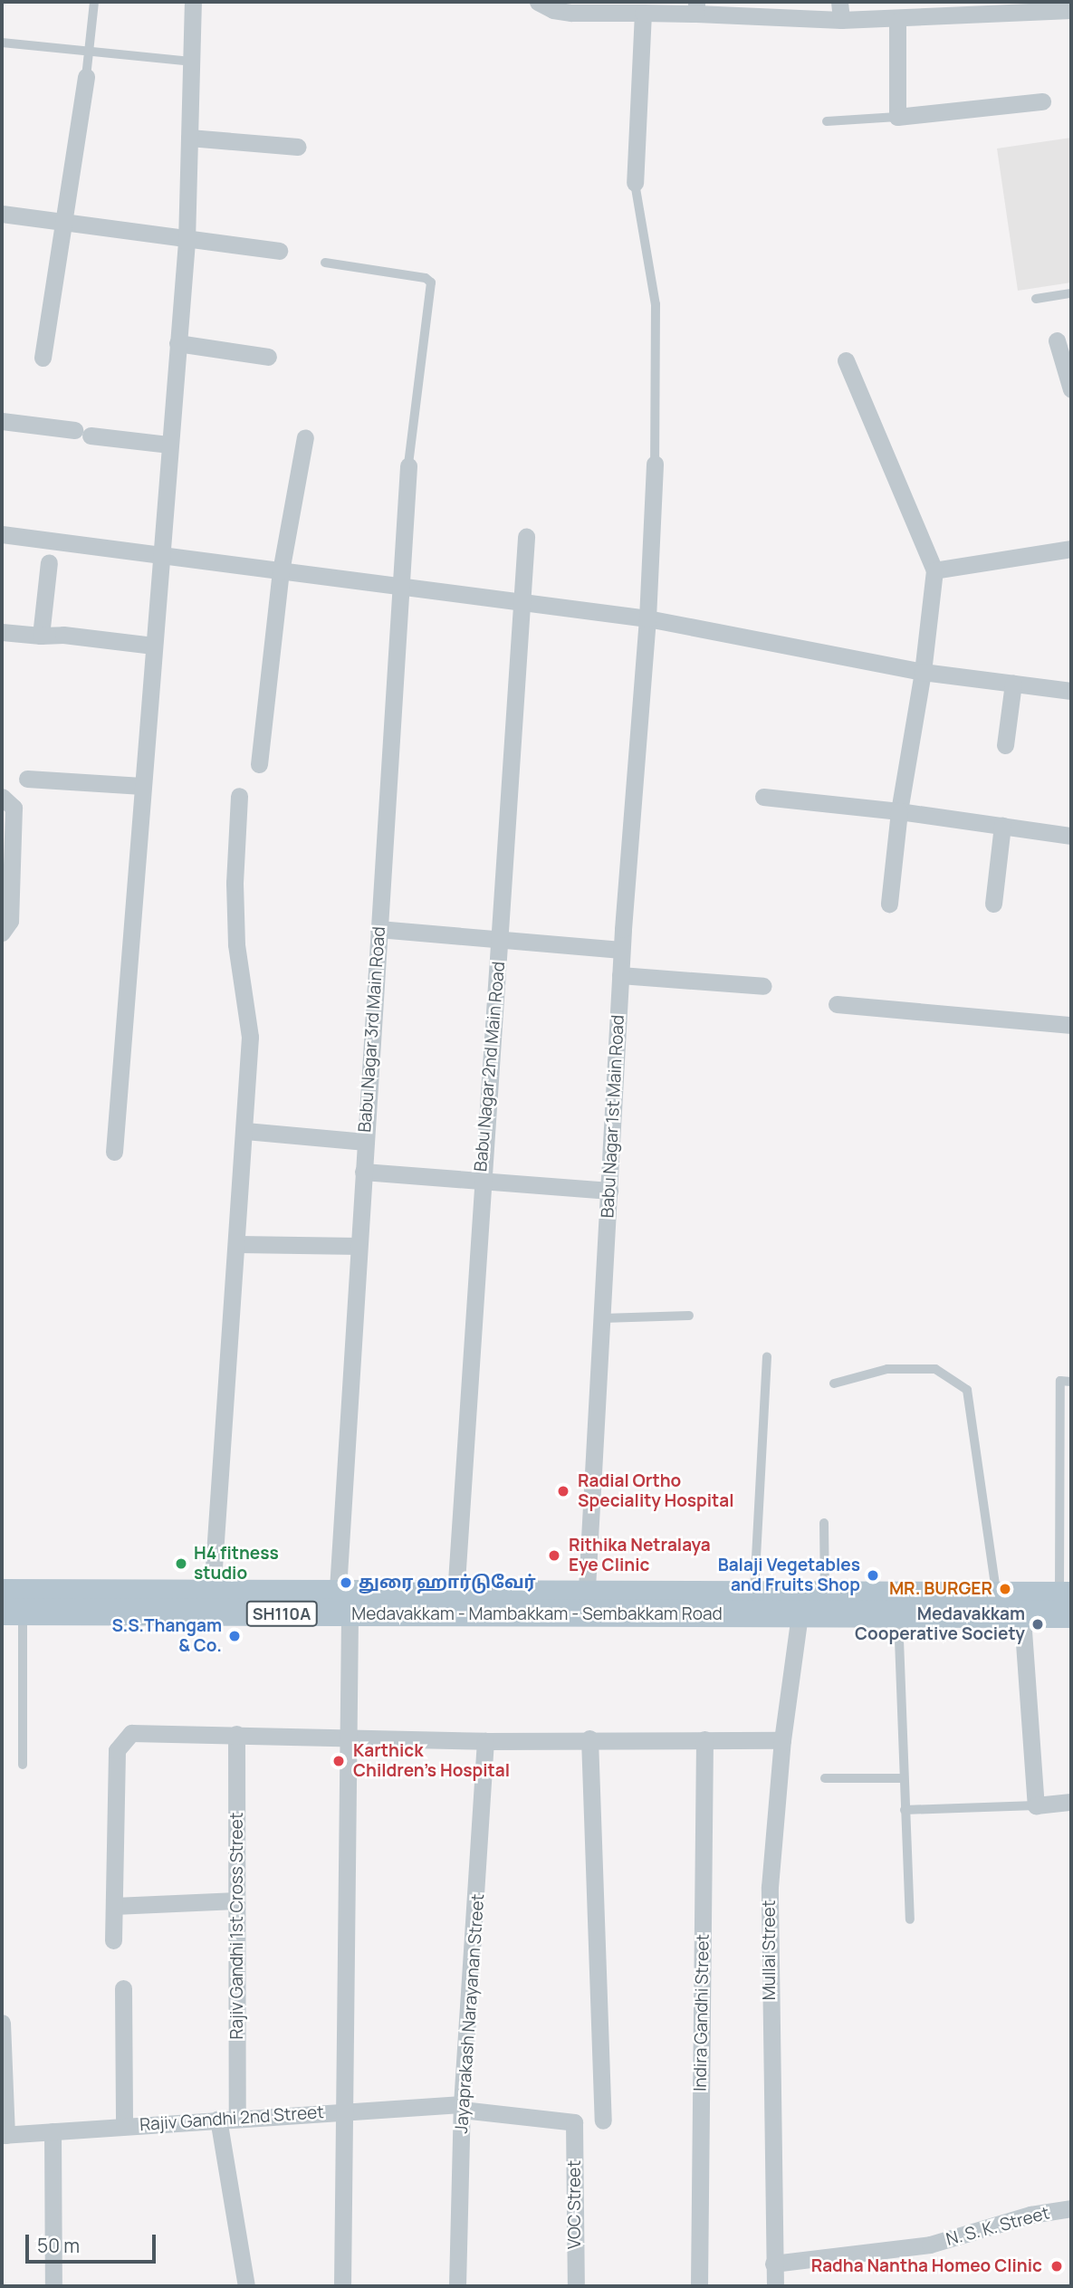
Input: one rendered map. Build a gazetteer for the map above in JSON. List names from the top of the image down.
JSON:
{
  "streets": {
    "main road": ["SH110A", "Medavakkam - Mambakkam - Sembakkam Road"],
    "street": [
      "Babu Nagar 3rd Main Road",
      "Babu Nagar 2nd Main Road",
      "Babu Nagar 1st Main Road",
      "Rajiv Gandhi 1st Cross Street",
      "Mullai Street",
      "Indira Gandhi Street",
      "Jayaprakash Narayanan Street",
      "Rajiv Gandhi 2nd Street",
      "VOC Street",
      "N. S. K. Street"
    ]
  },
  "crossings": [
    ["Babu Nagar 3rd Main Road", "Medavakkam - Mambakkam - Sembakkam Road"],
    ["Babu Nagar 3rd Main Road", "Rajiv Gandhi 2nd Street"],
    ["Babu Nagar 2nd Main Road", "Medavakkam - Mambakkam - Sembakkam Road"],
    ["Babu Nagar 1st Main Road", "Medavakkam - Mambakkam - Sembakkam Road"],
    ["Medavakkam - Mambakkam - Sembakkam Road", "Mullai Street"],
    ["Rajiv Gandhi 1st Cross Street", "Rajiv Gandhi 2nd Street"],
    ["Mullai Street", "N. S. K. Street"],
    ["Jayaprakash Narayanan Street", "Rajiv Gandhi 2nd Street"],
    ["Rajiv Gandhi 2nd Street", "VOC Street"]
  ],
  "places": [
    "Radial Ortho Speciality Hospital",
    "Rithika Netralaya Eye Clinic",
    "H4 fitness studio",
    "Balaji Vegetables and Fruits Shop",
    "துரை ஹார்டுவேர்",
    "MR. BURGER",
    "Medavakkam Cooperative Society",
    "S.S.Thangam & Co.",
    "Karthick Children's Hospital",
    "Radha Nantha Homeo Clinic"
  ],
  "scale_bar": "50 m"
}
